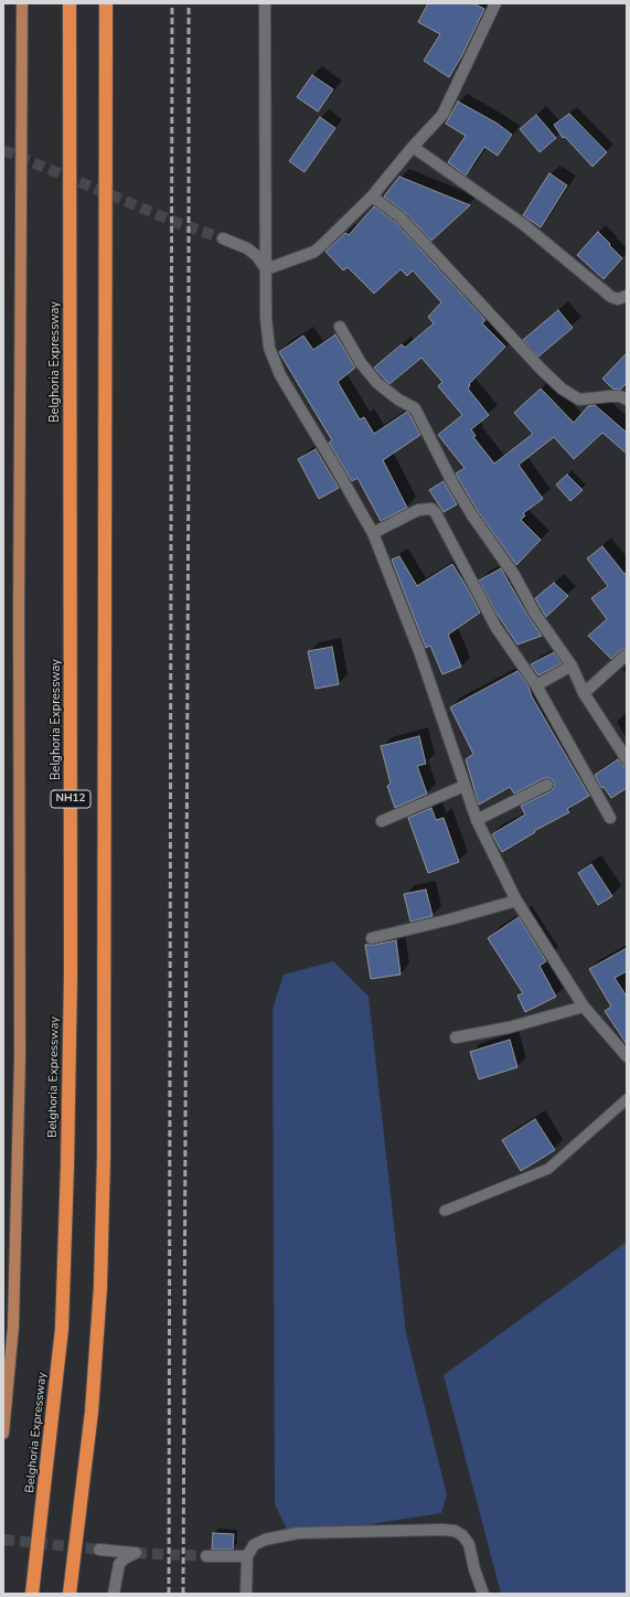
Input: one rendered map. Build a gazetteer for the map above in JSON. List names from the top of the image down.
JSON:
{
  "streets": {
    "highway": ["Belghoria Expressway", "NH12"]
  }
}
